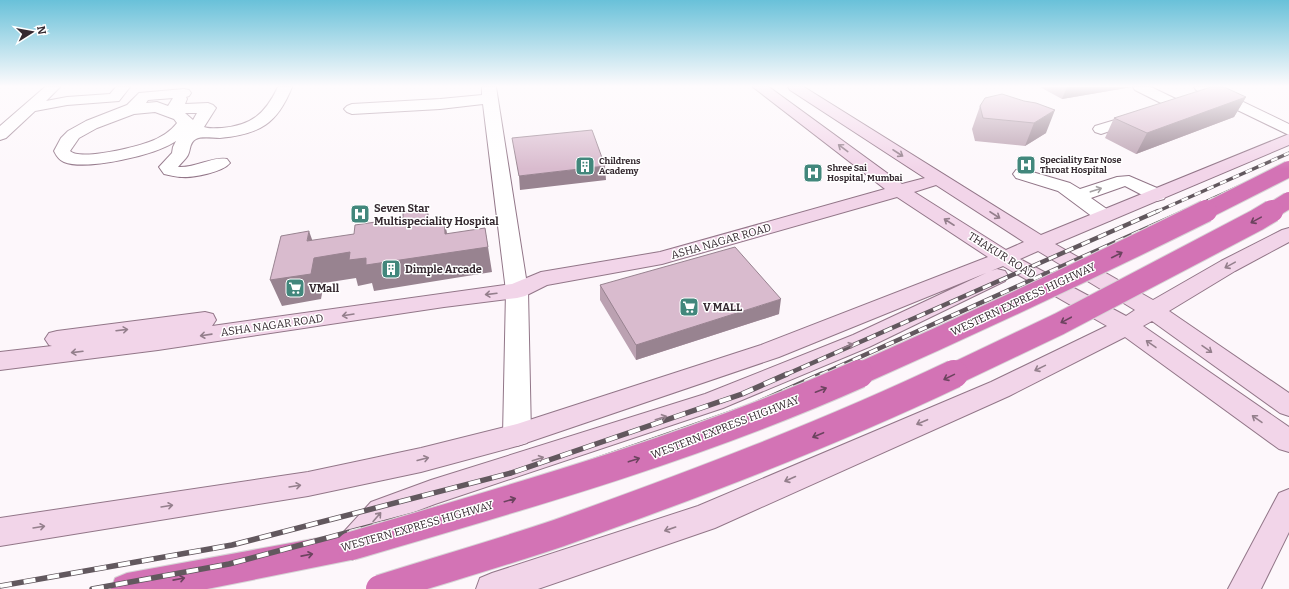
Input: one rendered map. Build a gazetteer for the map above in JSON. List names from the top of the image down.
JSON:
{
  "streets": {
    "highway": ["WESTERN EXPRESS HIGHWAY"],
    "street": ["ASHA NAGAR ROAD", "THAKUR ROAD"]
  },
  "crossings": [
    ["ASHA NAGAR ROAD", "THAKUR ROAD"]
  ],
  "places": {
    "hospital": ["Speciality Ear Nose Throat Hospital", "Shree Sai Hospital, Mumbai", "Seven Star Multispeciality Hospital"],
    "building": ["Childrens Academy", "Dimple Arcade"],
    "supermarket": ["VMall", "V MALL"]
  },
  "north": "right"
}
